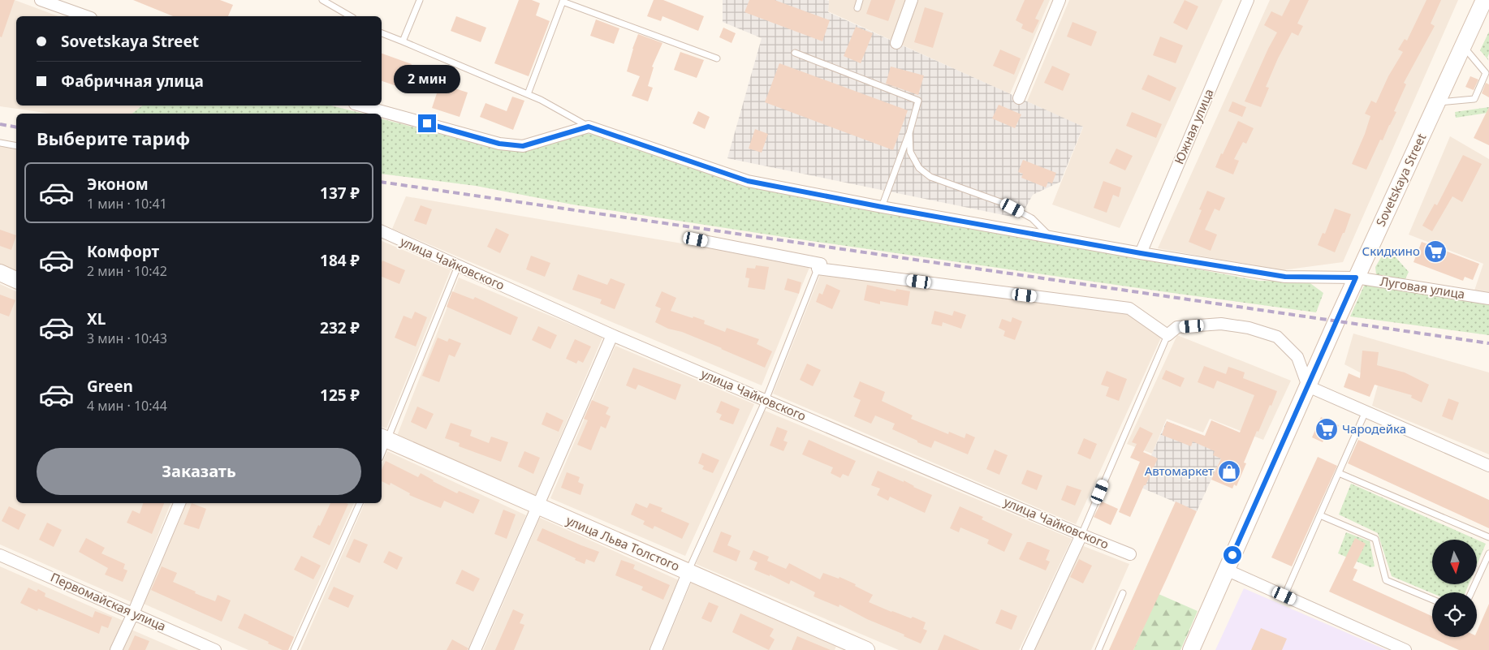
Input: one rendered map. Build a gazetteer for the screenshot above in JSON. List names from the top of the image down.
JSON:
{
  "streets": {
    "main road": ["Sovetskaya Street", "улица Льва Толстого"],
    "street": [
      "Южная улица",
      "улица Чайковского",
      "Луговая улица",
      "Первомайская улица"
    ]
  },
  "crossings": [
    ["Южная улица", "Луговая улица"],
    ["Sovetskaya Street", "Луговая улица"]
  ],
  "places": {
    "supermarket": ["Скидкино", "Чародейка"],
    "shop": ["Автомаркет"]
  },
  "north": "bottom",
  "page": {
    "banner": ["Sovetskaya Street", "Фабричная улица"],
    "bubble": "2 мин",
    "heading": "Выберите тариф",
    "list": [
      {
        "name": "Эконом",
        "note": "1 мин · 10:41",
        "value": "137 ₽"
      },
      {
        "name": "Комфорт",
        "note": "2 мин · 10:42",
        "value": "184 ₽"
      },
      {
        "name": "XL",
        "note": "3 мин · 10:43",
        "value": "232 ₽"
      },
      {
        "name": "Green",
        "note": "4 мин · 10:44",
        "value": "125 ₽"
      }
    ],
    "buttons": "Заказать"
  }
}
